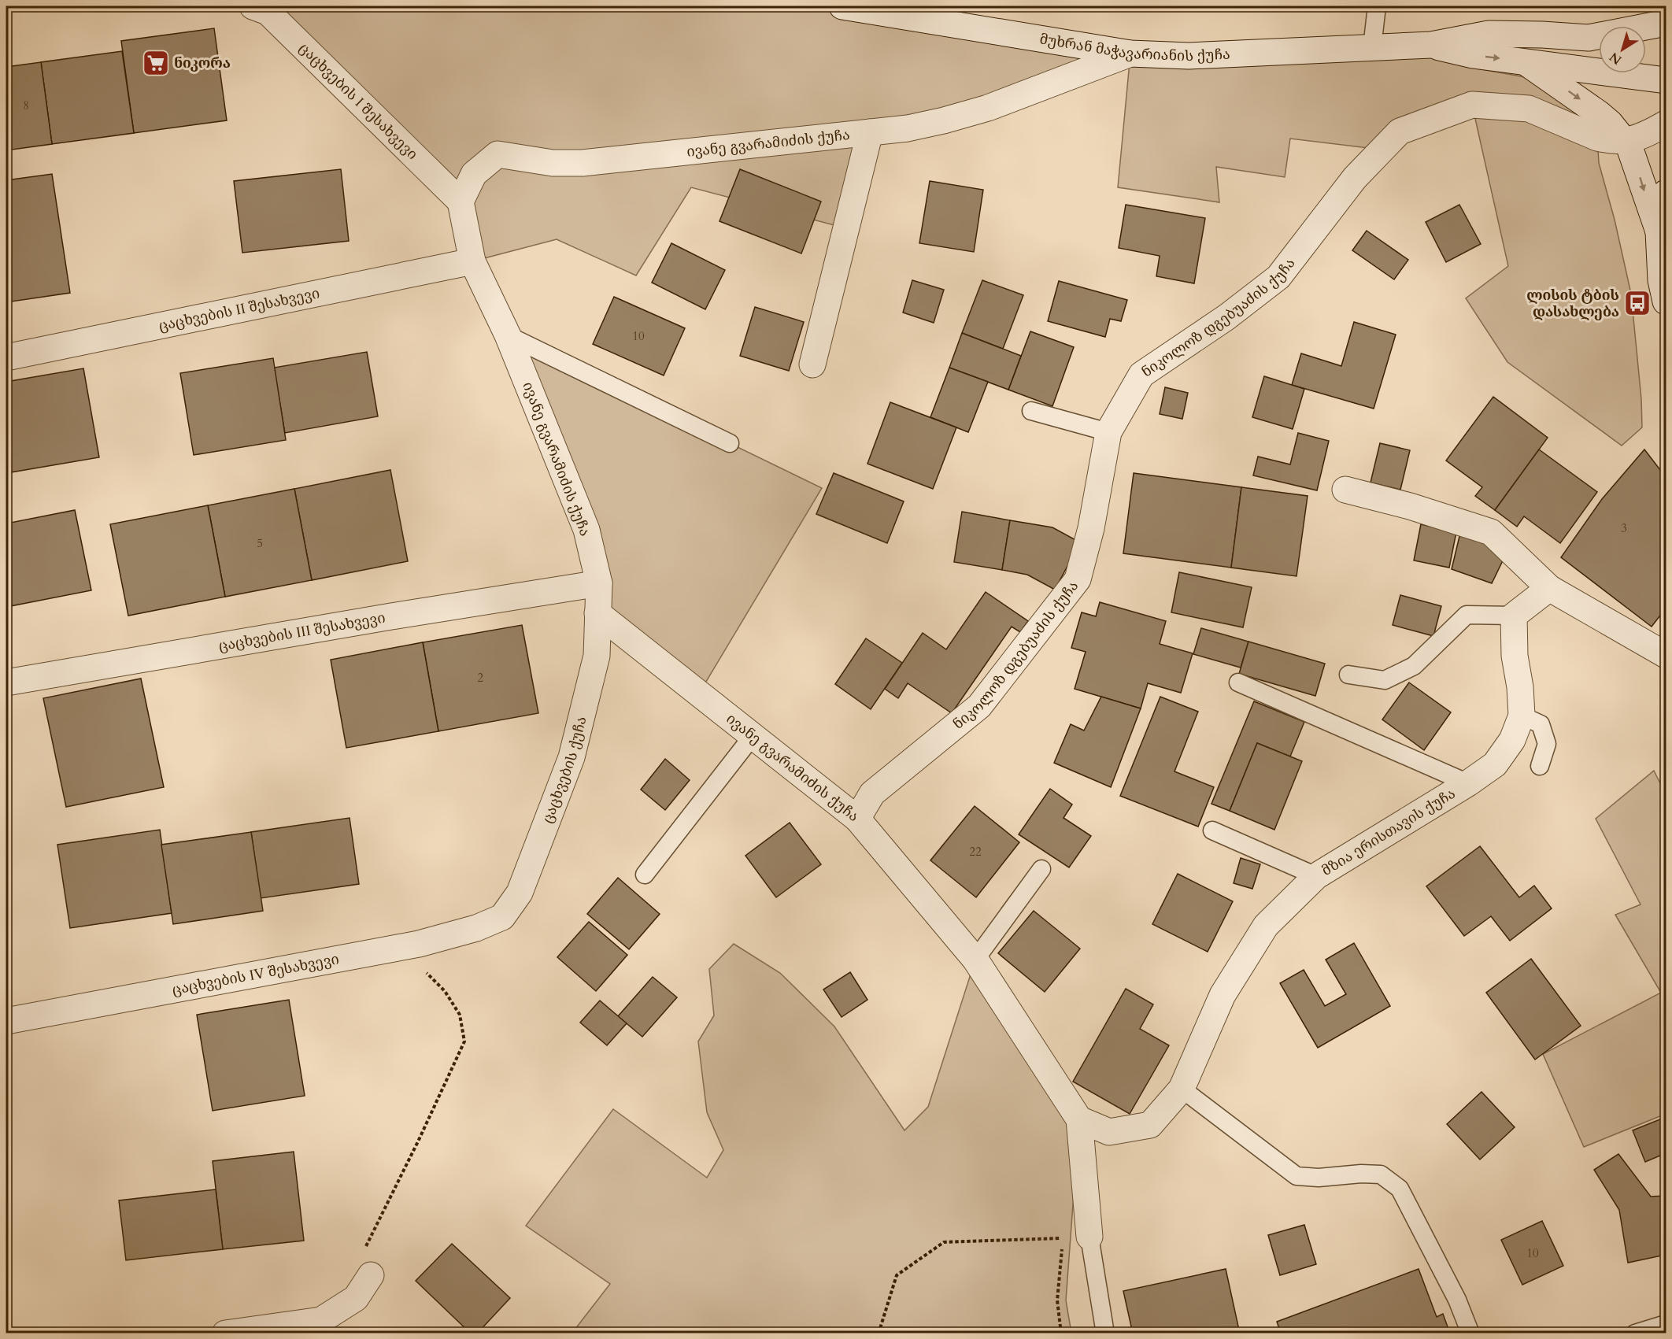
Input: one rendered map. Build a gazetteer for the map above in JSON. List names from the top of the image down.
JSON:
{
  "streets": {
    "street": [
      "მუხრან მაჭავარიანის ქუჩა",
      "ცაცხვების I შესახვევი",
      "ივანე გვარამიძის ქუჩა",
      "ცაცხვების II შესახვევი",
      "ნიკოლოზ დგებუაძის ქუჩა",
      "ცაცხვების III შესახვევი",
      "ცაცხვების ქუჩა",
      "მზია ერისთავის ქუჩა",
      "ცაცხვების IV შესახვევი"
    ]
  },
  "crossings": [
    ["მუხრან მაჭავარიანის ქუჩა", "ივანე გვარამიძის ქუჩა"],
    ["ცაცხვების I შესახვევი", "ივანე გვარამიძის ქუჩა"],
    ["ივანე გვარამიძის ქუჩა", "ცაცხვების II შესახვევი"],
    ["ივანე გვარამიძის ქუჩა", "ნიკოლოზ დგებუაძის ქუჩა"],
    ["ივანე გვარამიძის ქუჩა", "ცაცხვების III შესახვევი"],
    ["ივანე გვარამიძის ქუჩა", "ცაცხვების ქუჩა"],
    ["ივანე გვარამიძის ქუჩა", "მზია ერისთავის ქუჩა"],
    ["ცაცხვების ქუჩა", "ცაცხვების IV შესახვევი"]
  ],
  "places": {
    "supermarket": ["ნიკორა"],
    "bus stop": ["ლისის ტბის დასახლება"]
  },
  "house_numbers": [
    "8",
    "10",
    "3",
    "5",
    "2",
    "22",
    "10"
  ],
  "north": "bottom left"
}
